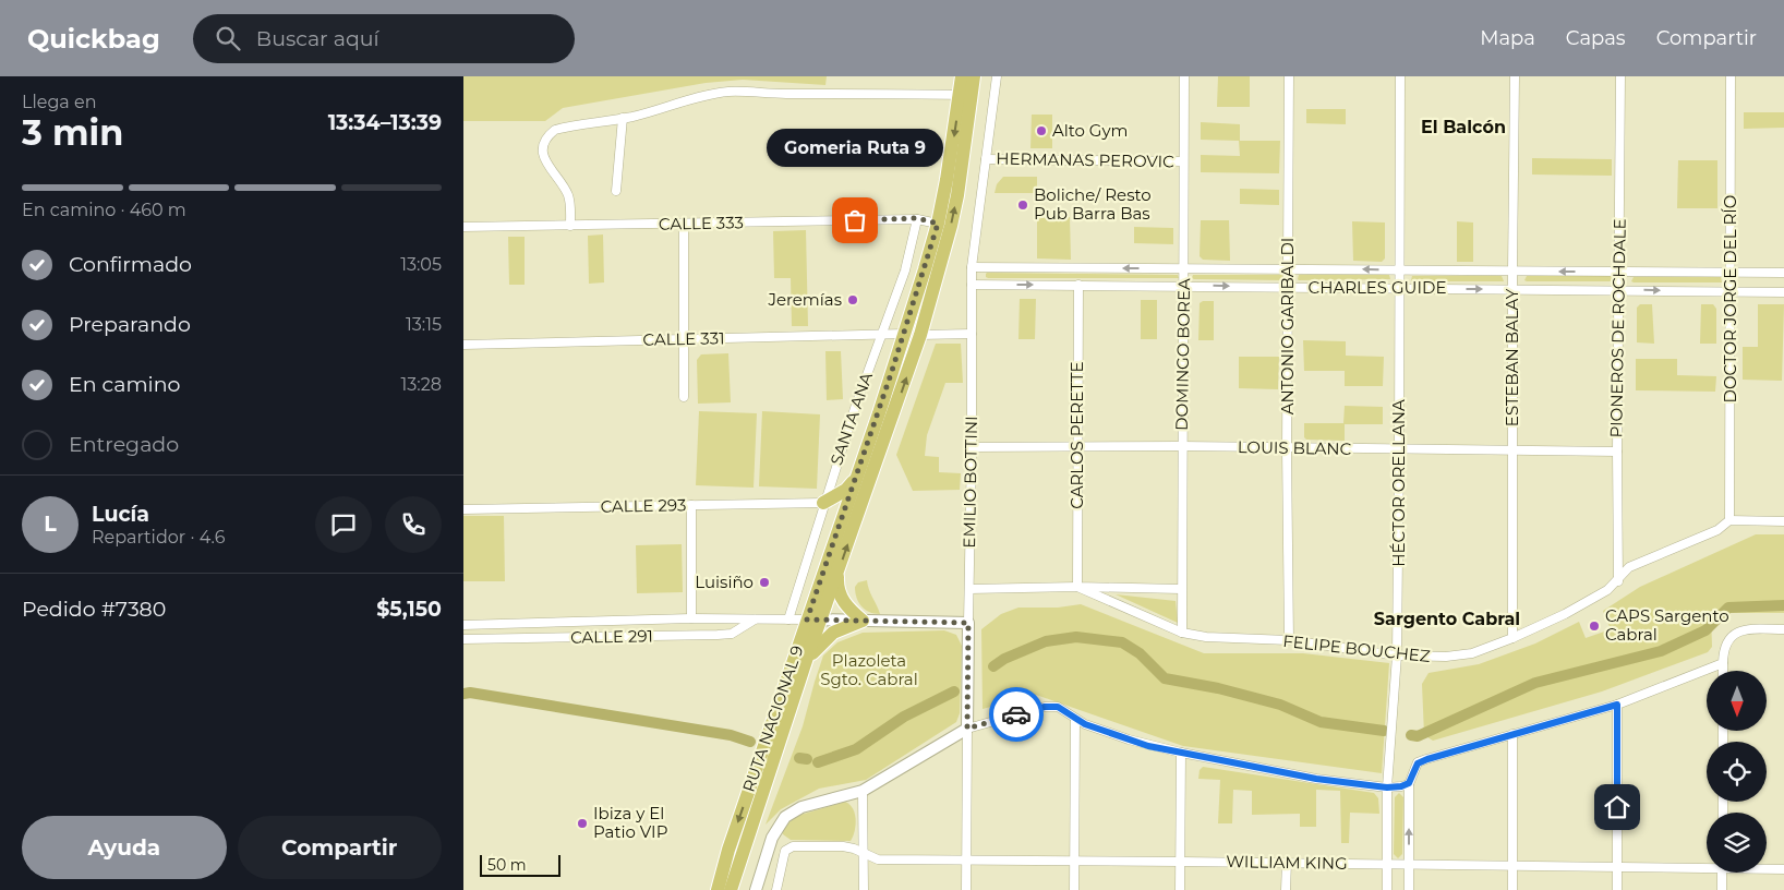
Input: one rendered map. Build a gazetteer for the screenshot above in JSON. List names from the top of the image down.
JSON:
{
  "streets": {
    "main road": ["RUTA NACIONAL 9"],
    "street": [
      "HERMANAS PEROVIC",
      "CALLE 333",
      "CHARLES GUIDE",
      "DOCTOR JORGE DEL RÍO",
      "ANTONIO GARIBALDI",
      "PIONEROS DE ROCHDALE",
      "CALLE 331",
      "DOMINGO BOREA",
      "ESTEBAN BALAY",
      "SANTA ANA",
      "CARLOS PERETTE",
      "LOUIS BLANC",
      "EMILIO BOTTINI",
      "HÉCTOR ORELLANA",
      "CALLE 293",
      "CALLE 291",
      "FELIPE BOUCHEZ",
      "WILLIAM KING"
    ]
  },
  "crossings": [
    ["HERMANAS PEROVIC", "DOMINGO BOREA"],
    ["HERMANAS PEROVIC", "EMILIO BOTTINI"],
    ["CALLE 333", "SANTA ANA"],
    ["CALLE 333", "RUTA NACIONAL 9"],
    ["CHARLES GUIDE", "DOCTOR JORGE DEL RÍO"],
    ["CHARLES GUIDE", "ANTONIO GARIBALDI"],
    ["CHARLES GUIDE", "PIONEROS DE ROCHDALE"],
    ["CHARLES GUIDE", "DOMINGO BOREA"],
    ["CHARLES GUIDE", "ESTEBAN BALAY"],
    ["CHARLES GUIDE", "CARLOS PERETTE"],
    ["CHARLES GUIDE", "EMILIO BOTTINI"],
    ["CHARLES GUIDE", "HÉCTOR ORELLANA"],
    ["DOCTOR JORGE DEL RÍO", "FELIPE BOUCHEZ"],
    ["ANTONIO GARIBALDI", "LOUIS BLANC"],
    ["ANTONIO GARIBALDI", "FELIPE BOUCHEZ"],
    ["PIONEROS DE ROCHDALE", "LOUIS BLANC"],
    ["PIONEROS DE ROCHDALE", "FELIPE BOUCHEZ"],
    ["CALLE 331", "SANTA ANA"],
    ["CALLE 331", "RUTA NACIONAL 9"],
    ["DOMINGO BOREA", "LOUIS BLANC"],
    ["DOMINGO BOREA", "FELIPE BOUCHEZ"],
    ["ESTEBAN BALAY", "LOUIS BLANC"],
    ["ESTEBAN BALAY", "FELIPE BOUCHEZ"],
    ["SANTA ANA", "CALLE 293"],
    ["SANTA ANA", "CALLE 291"],
    ["CARLOS PERETTE", "LOUIS BLANC"],
    ["CARLOS PERETTE", "FELIPE BOUCHEZ"],
    ["LOUIS BLANC", "EMILIO BOTTINI"],
    ["LOUIS BLANC", "HÉCTOR ORELLANA"],
    ["EMILIO BOTTINI", "FELIPE BOUCHEZ"],
    ["EMILIO BOTTINI", "WILLIAM KING"],
    ["HÉCTOR ORELLANA", "FELIPE BOUCHEZ"],
    ["HÉCTOR ORELLANA", "WILLIAM KING"],
    ["CALLE 291", "RUTA NACIONAL 9"]
  ],
  "districts": ["El Balcón", "Sargento Cabral"],
  "parks": ["Plazoleta Sgto. Cabral"],
  "places": [
    "Alto Gym",
    "Boliche/ Resto Pub Barra Bas",
    "Gomeria Ruta 9",
    "Jeremías",
    "Luisiño",
    "CAPS Sargento Cabral",
    "Ibiza y El Patio VIP"
  ],
  "scale_bar": "50 m",
  "north": "bottom",
  "page": {
    "header": "Quickbag",
    "search": "Buscar aquí",
    "nav": ["Mapa", "Capas", "Compartir"],
    "heading": ["3 min", "Llega en", "13:34–13:39"],
    "panel": [
      "Lucía",
      "Repartidor · 4.6",
      "Pedido #7380",
      "$5,150"
    ],
    "bubble": "Gomeria Ruta 9",
    "bar": "En camino · 460 m",
    "list": [
      ["Confirmado", "13:05"],
      ["Preparando", "13:15"],
      ["En camino", "13:28"],
      "Entregado"
    ],
    "round": "L",
    "buttons": ["Ayuda", "Compartir"],
    "scale": "50 m"
  }
}
